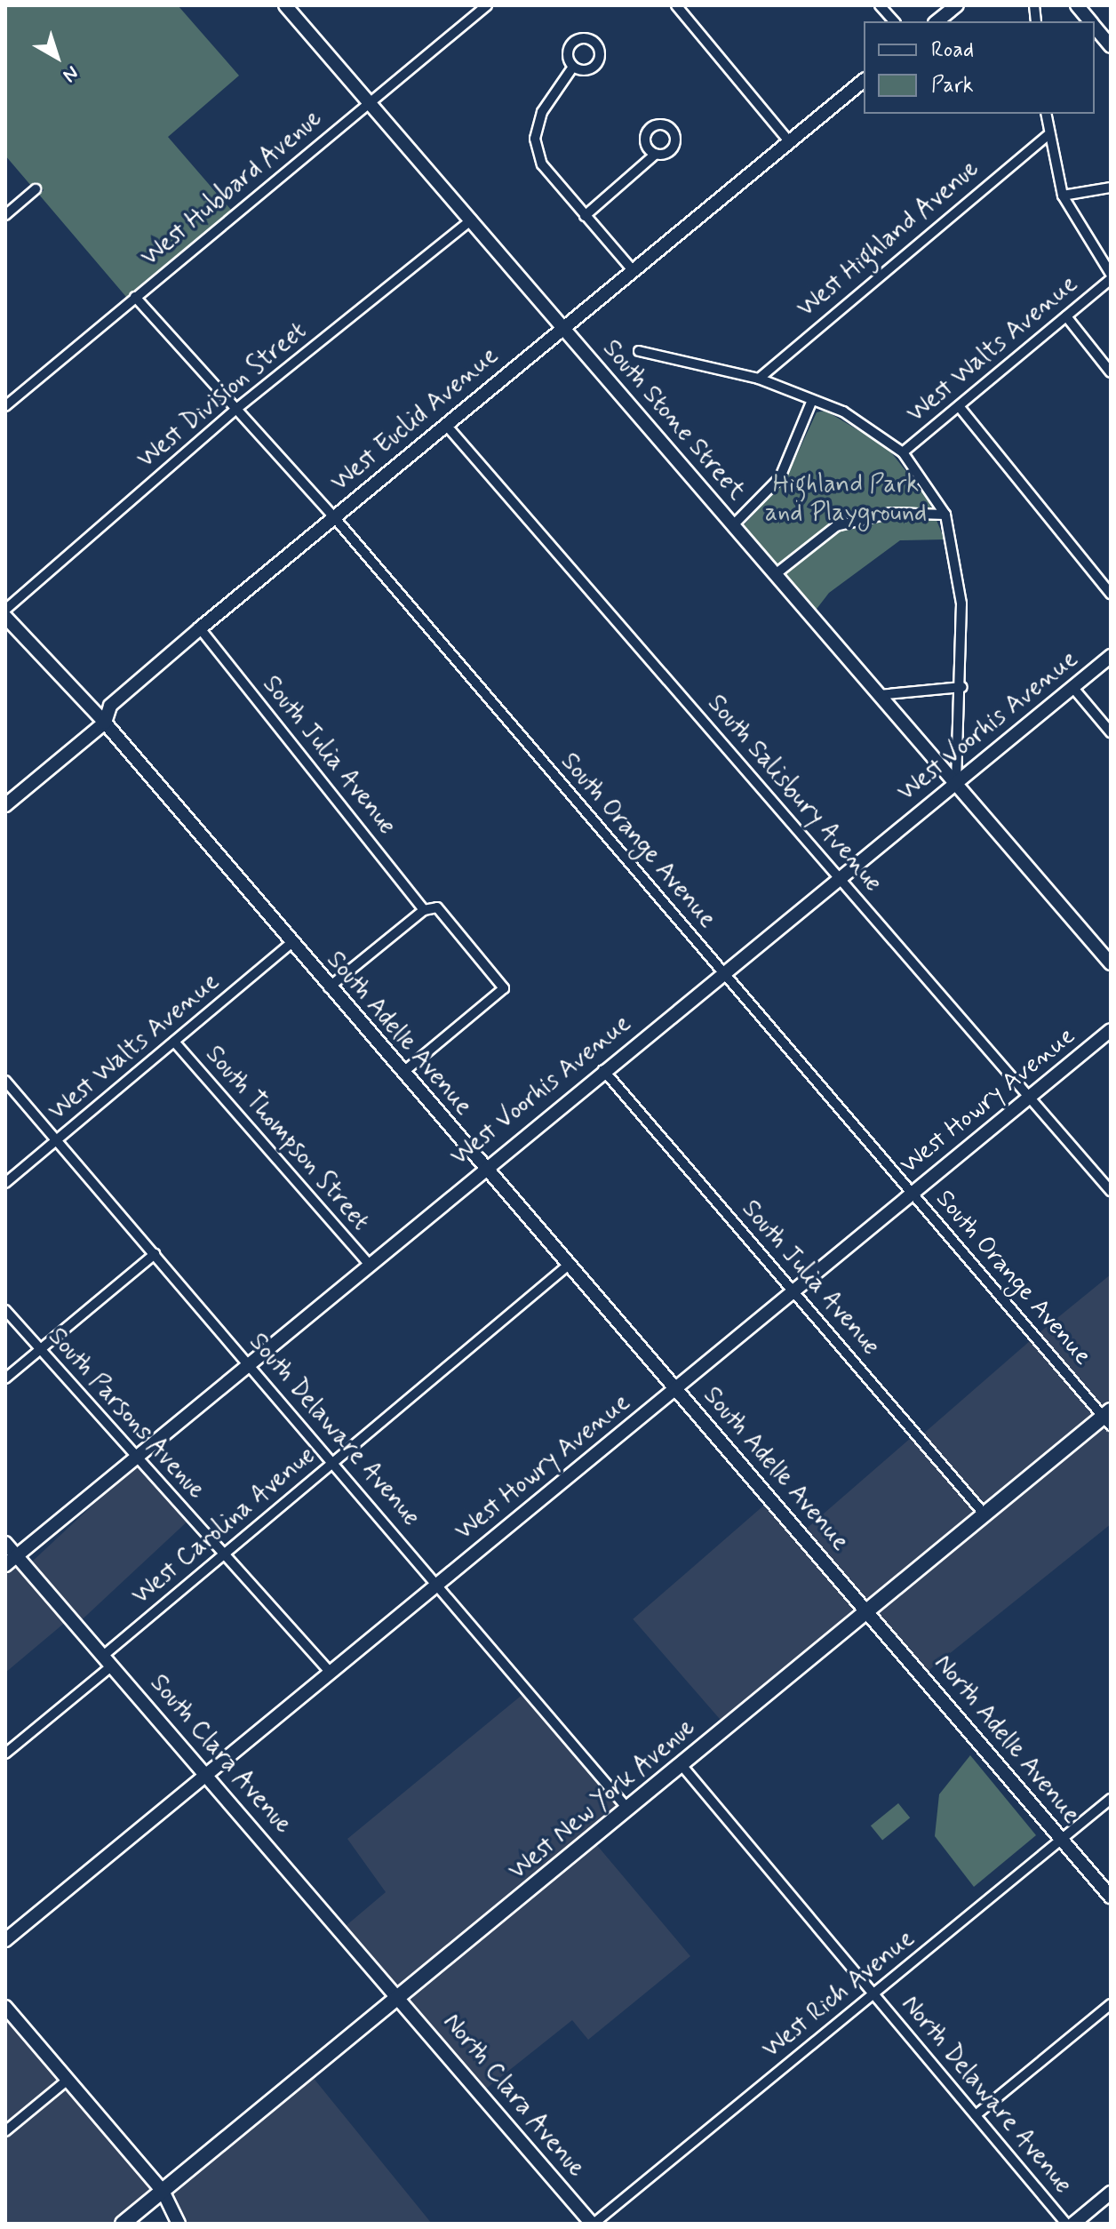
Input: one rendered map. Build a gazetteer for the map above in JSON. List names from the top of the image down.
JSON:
{
  "streets": {
    "main road": ["West New York Avenue"],
    "street": [
      "West Hubbard Avenue",
      "West Highland Avenue",
      "West Walts Avenue",
      "West Division Street",
      "West Euclid Avenue",
      "South Stone Street",
      "West Voorhis Avenue",
      "South Julia Avenue",
      "South Salisbury Avenue",
      "South Orange Avenue",
      "South Adelle Avenue",
      "West Howry Avenue",
      "South Thompson Street",
      "South Parsons Avenue",
      "South Delaware Avenue",
      "West Carolina Avenue",
      "North Adelle Avenue",
      "South Clara Avenue",
      "West Rich Avenue",
      "North Delaware Avenue",
      "North Clara Avenue"
    ]
  },
  "crossings": [
    ["West Hubbard Avenue", "South Stone Street"],
    ["West Hubbard Avenue", "South Orange Avenue"],
    ["West Walts Avenue", "South Adelle Avenue"],
    ["West Walts Avenue", "South Thompson Street"],
    ["West Walts Avenue", "South Delaware Avenue"],
    ["West Division Street", "South Stone Street"],
    ["West Division Street", "South Orange Avenue"],
    ["West Euclid Avenue", "South Stone Street"],
    ["West Euclid Avenue", "South Julia Avenue"],
    ["West Euclid Avenue", "South Salisbury Avenue"],
    ["West Euclid Avenue", "South Orange Avenue"],
    ["West Euclid Avenue", "South Adelle Avenue"],
    ["South Stone Street", "West Voorhis Avenue"],
    ["West Voorhis Avenue", "South Julia Avenue"],
    ["West Voorhis Avenue", "South Salisbury Avenue"],
    ["West Voorhis Avenue", "South Orange Avenue"],
    ["West Voorhis Avenue", "South Adelle Avenue"],
    ["West Voorhis Avenue", "South Thompson Street"],
    ["West Voorhis Avenue", "South Parsons Avenue"],
    ["West Voorhis Avenue", "South Delaware Avenue"],
    ["West Voorhis Avenue", "South Clara Avenue"],
    ["South Julia Avenue", "West Howry Avenue"],
    ["South Julia Avenue", "West New York Avenue"],
    ["South Salisbury Avenue", "West Howry Avenue"],
    ["South Orange Avenue", "West Howry Avenue"],
    ["South Orange Avenue", "West New York Avenue"],
    ["South Adelle Avenue", "West Howry Avenue"],
    ["South Adelle Avenue", "West Carolina Avenue"],
    ["South Adelle Avenue", "North Adelle Avenue"],
    ["South Adelle Avenue", "West New York Avenue"],
    ["West Howry Avenue", "South Parsons Avenue"],
    ["West Howry Avenue", "South Delaware Avenue"],
    ["West Howry Avenue", "South Clara Avenue"],
    ["South Parsons Avenue", "West Carolina Avenue"],
    ["South Delaware Avenue", "West Carolina Avenue"],
    ["South Delaware Avenue", "West New York Avenue"],
    ["West Carolina Avenue", "South Clara Avenue"],
    ["North Adelle Avenue", "West New York Avenue"],
    ["North Adelle Avenue", "West Rich Avenue"],
    ["South Clara Avenue", "West New York Avenue"],
    ["South Clara Avenue", "North Clara Avenue"],
    ["West New York Avenue", "North Delaware Avenue"],
    ["West New York Avenue", "North Clara Avenue"],
    ["West Rich Avenue", "North Delaware Avenue"],
    ["West Rich Avenue", "North Clara Avenue"]
  ],
  "parks": ["Highland Park and Playground"],
  "legend": ["Road", "Park"],
  "north": "bottom right"
}
